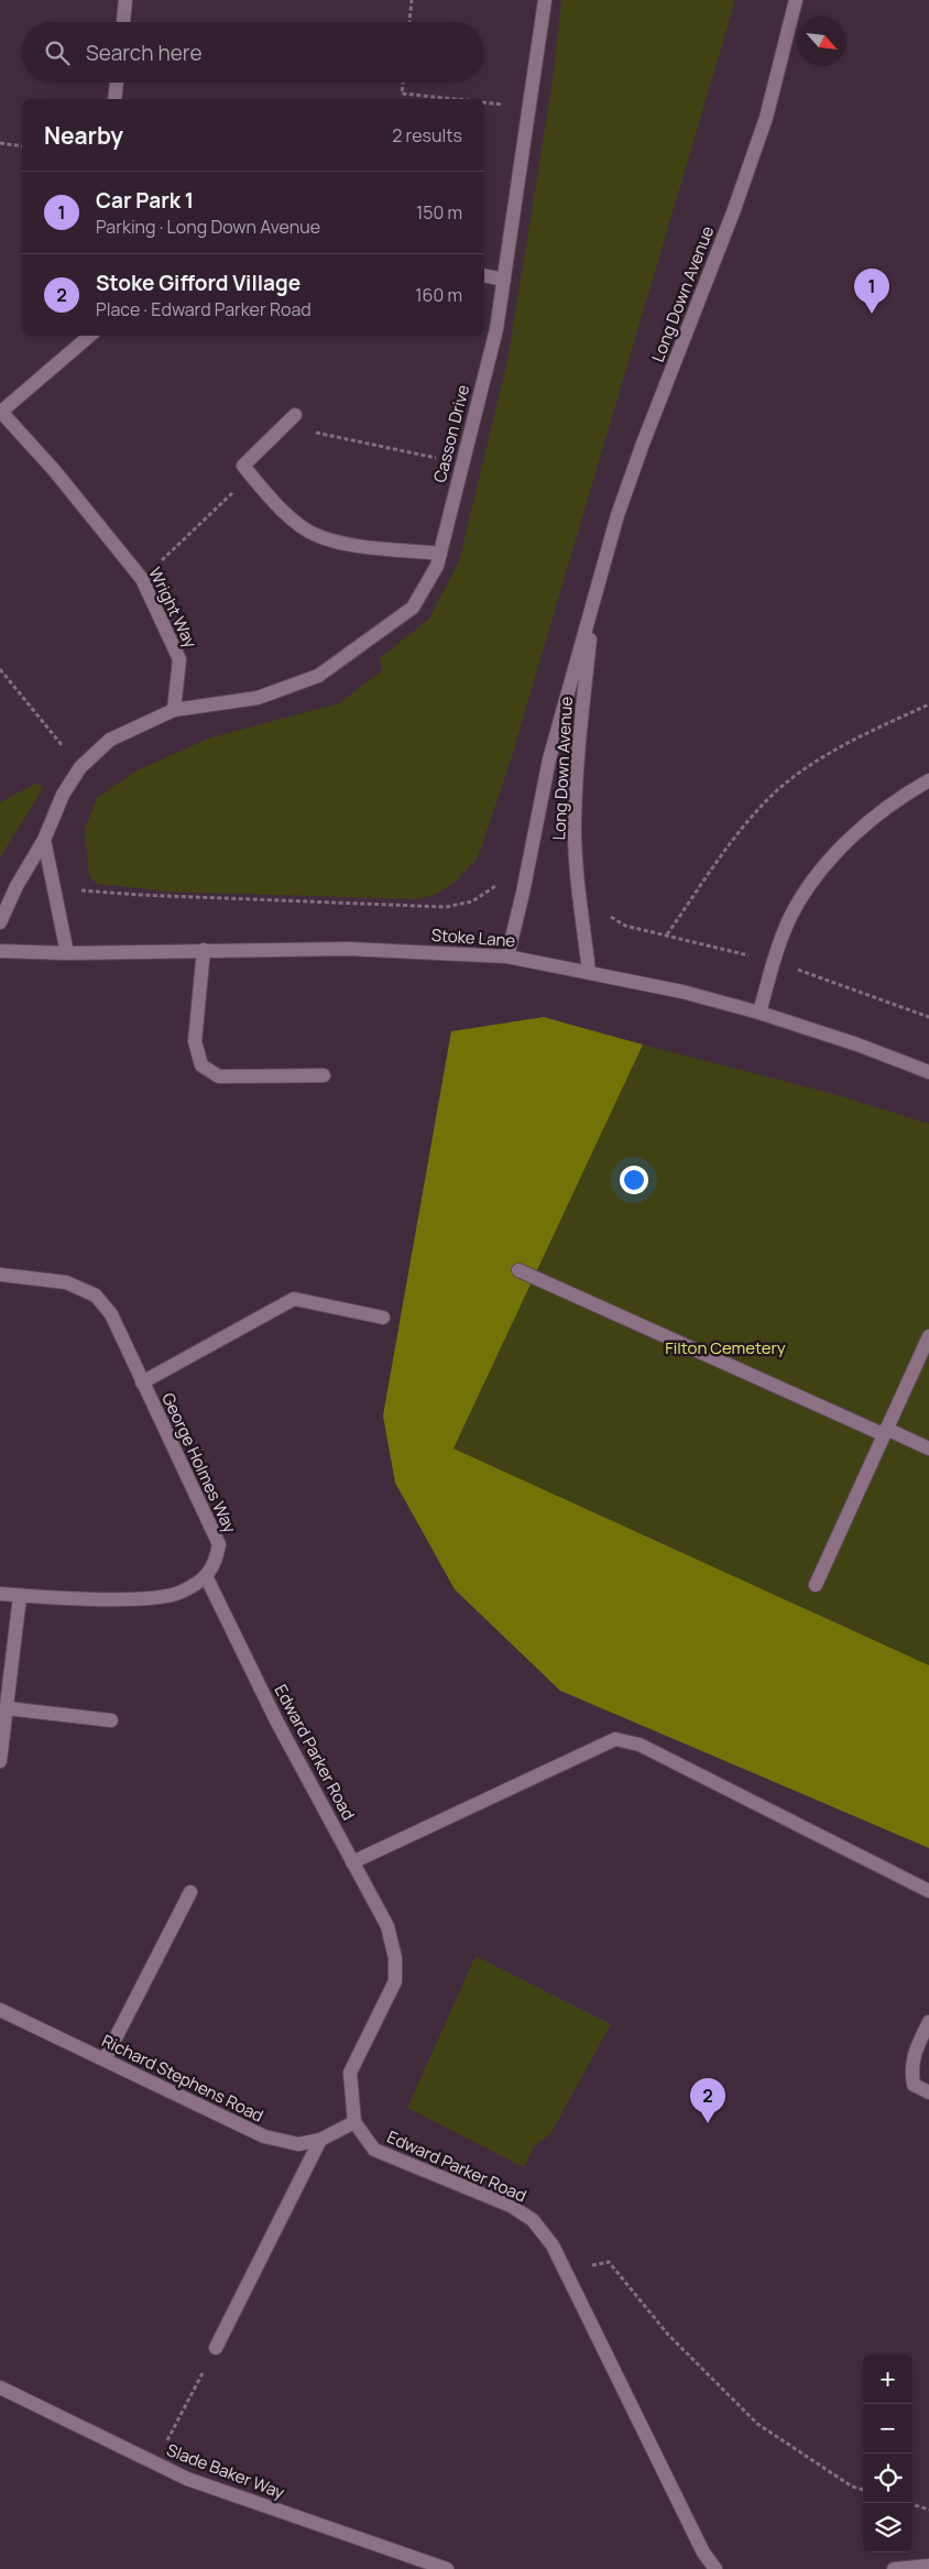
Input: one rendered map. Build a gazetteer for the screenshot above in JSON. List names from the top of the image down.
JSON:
{
  "streets": {
    "street": [
      "Long Down Avenue",
      "Casson Drive",
      "Wright Way",
      "Stoke Lane",
      "George Holmes Way",
      "Edward Parker Road",
      "Richard Stephens Road",
      "Slade Baker Way"
    ]
  },
  "crossings": [
    ["Long Down Avenue", "Stoke Lane"],
    ["Casson Drive", "Wright Way"],
    ["George Holmes Way", "Edward Parker Road"],
    ["Edward Parker Road", "Richard Stephens Road"]
  ],
  "parks": ["Filton Cemetery"],
  "north": "bottom right",
  "page": {
    "search": "Search here",
    "heading": ["Nearby", "2 results"],
    "list": [
      {
        "mark": "1",
        "name": "Car Park 1",
        "note": "Parking · Long Down Avenue",
        "value": "150 m"
      },
      {
        "mark": "2",
        "name": "Stoke Gifford Village",
        "note": "Place · Edward Parker Road",
        "value": "160 m"
      }
    ],
    "pins": ["1", "2"],
    "map_buttons": ["+", "−"]
  }
}
